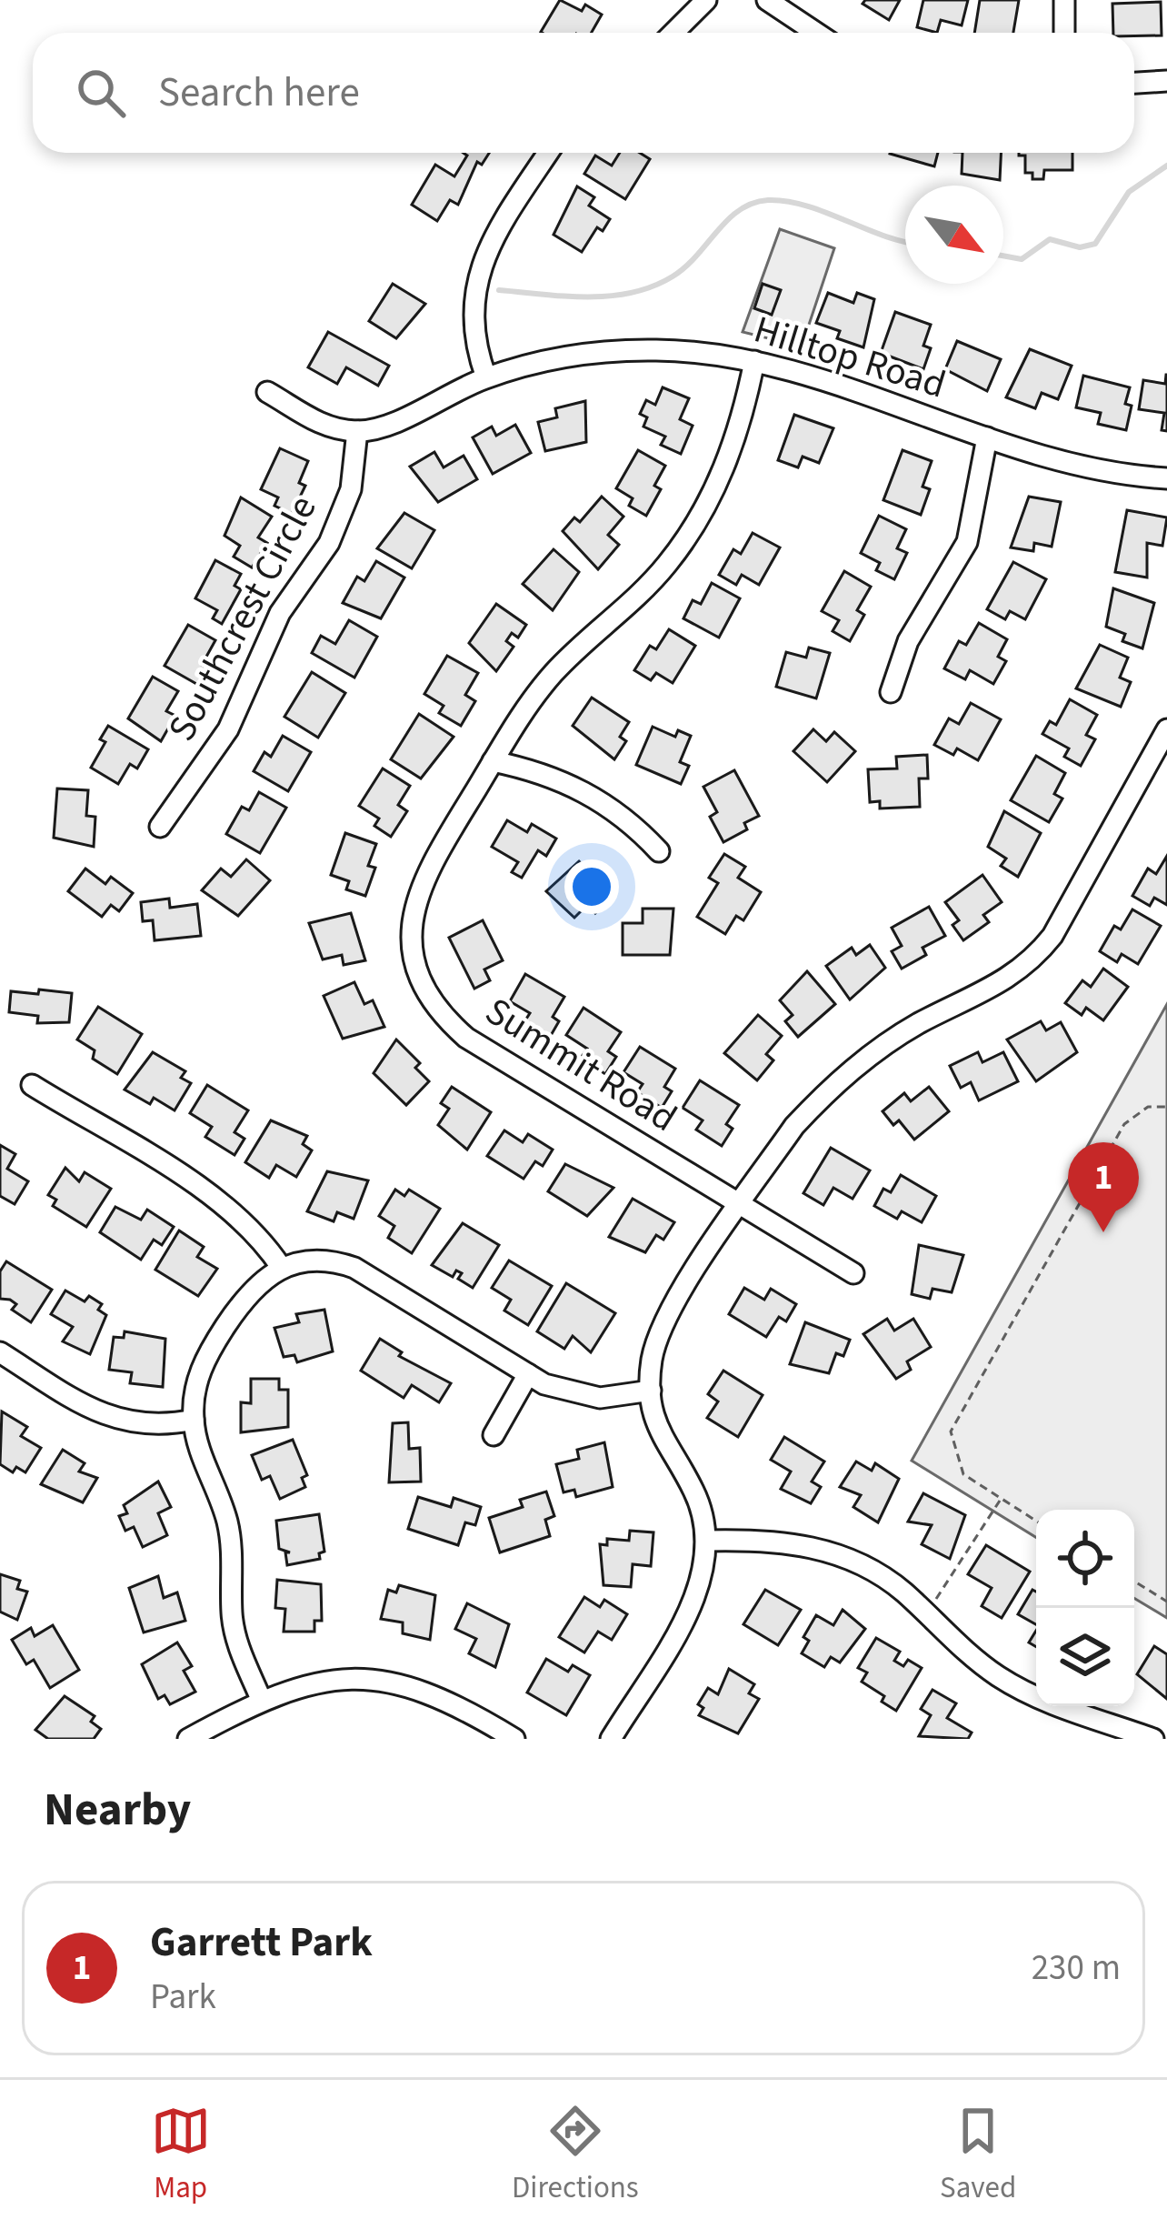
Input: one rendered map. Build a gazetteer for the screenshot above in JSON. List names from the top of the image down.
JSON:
{
  "streets": {
    "street": ["Hilltop Road", "Southcrest Circle", "Summit Road"]
  },
  "crossings": [
    ["Hilltop Road", "Southcrest Circle"]
  ],
  "north": "bottom right",
  "page": {
    "search": "Search here",
    "pins": "1",
    "heading": "Nearby",
    "list": [
      {
        "mark": "1",
        "name": "Garrett Park",
        "note": "Park",
        "value": "230 m"
      }
    ],
    "nav": ["Map", "Directions", "Saved"]
  }
}
